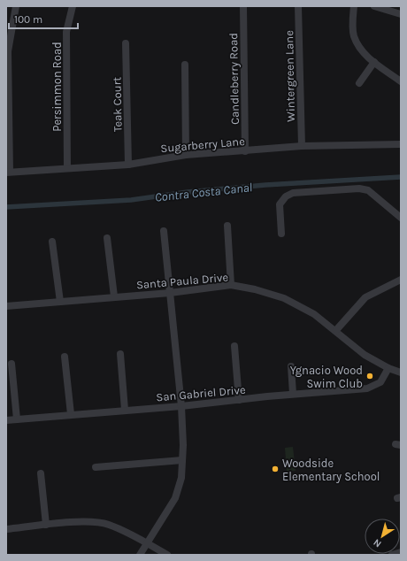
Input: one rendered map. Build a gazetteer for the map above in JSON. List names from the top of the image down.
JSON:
{
  "streets": {
    "street": [
      "Wintergreen Lane",
      "Candleberry Road",
      "Persimmon Road",
      "Teak Court",
      "Sugarberry Lane",
      "Santa Paula Drive",
      "San Gabriel Drive"
    ]
  },
  "crossings": [
    ["Wintergreen Lane", "Sugarberry Lane"],
    ["Candleberry Road", "Sugarberry Lane"],
    ["Persimmon Road", "Sugarberry Lane"],
    ["Teak Court", "Sugarberry Lane"],
    ["Santa Paula Drive", "San Gabriel Drive"]
  ],
  "water": ["Contra Costa Canal"],
  "places": ["Ygnacio Wood Swim Club", "Woodside Elementary School"],
  "scale_bar": "100 m",
  "north": "bottom left"
}
